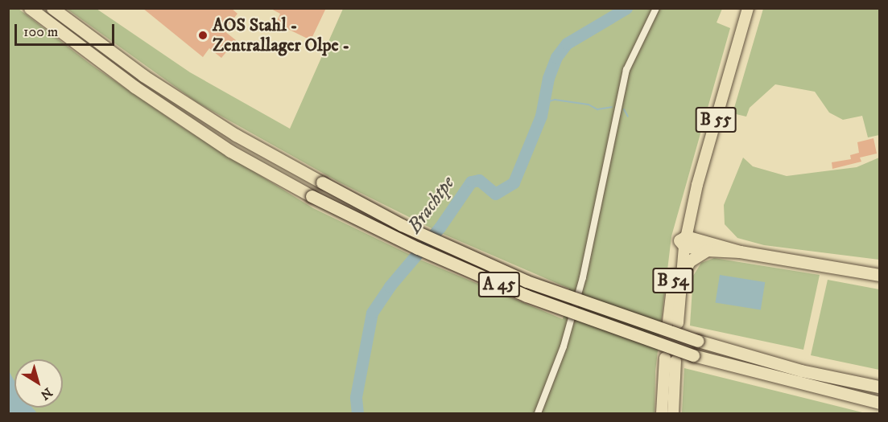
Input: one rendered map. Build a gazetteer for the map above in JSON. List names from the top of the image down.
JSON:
{
  "streets": {
    "highway": ["A 45"],
    "main road": ["B 55", "B 54"]
  },
  "crossings": [
    ["B 55", "B 54"]
  ],
  "water": ["Brachtpe"],
  "places": ["AOS Stahl - Zentrallager Olpe -"],
  "scale_bar": "100 m",
  "north": "bottom right"
}
